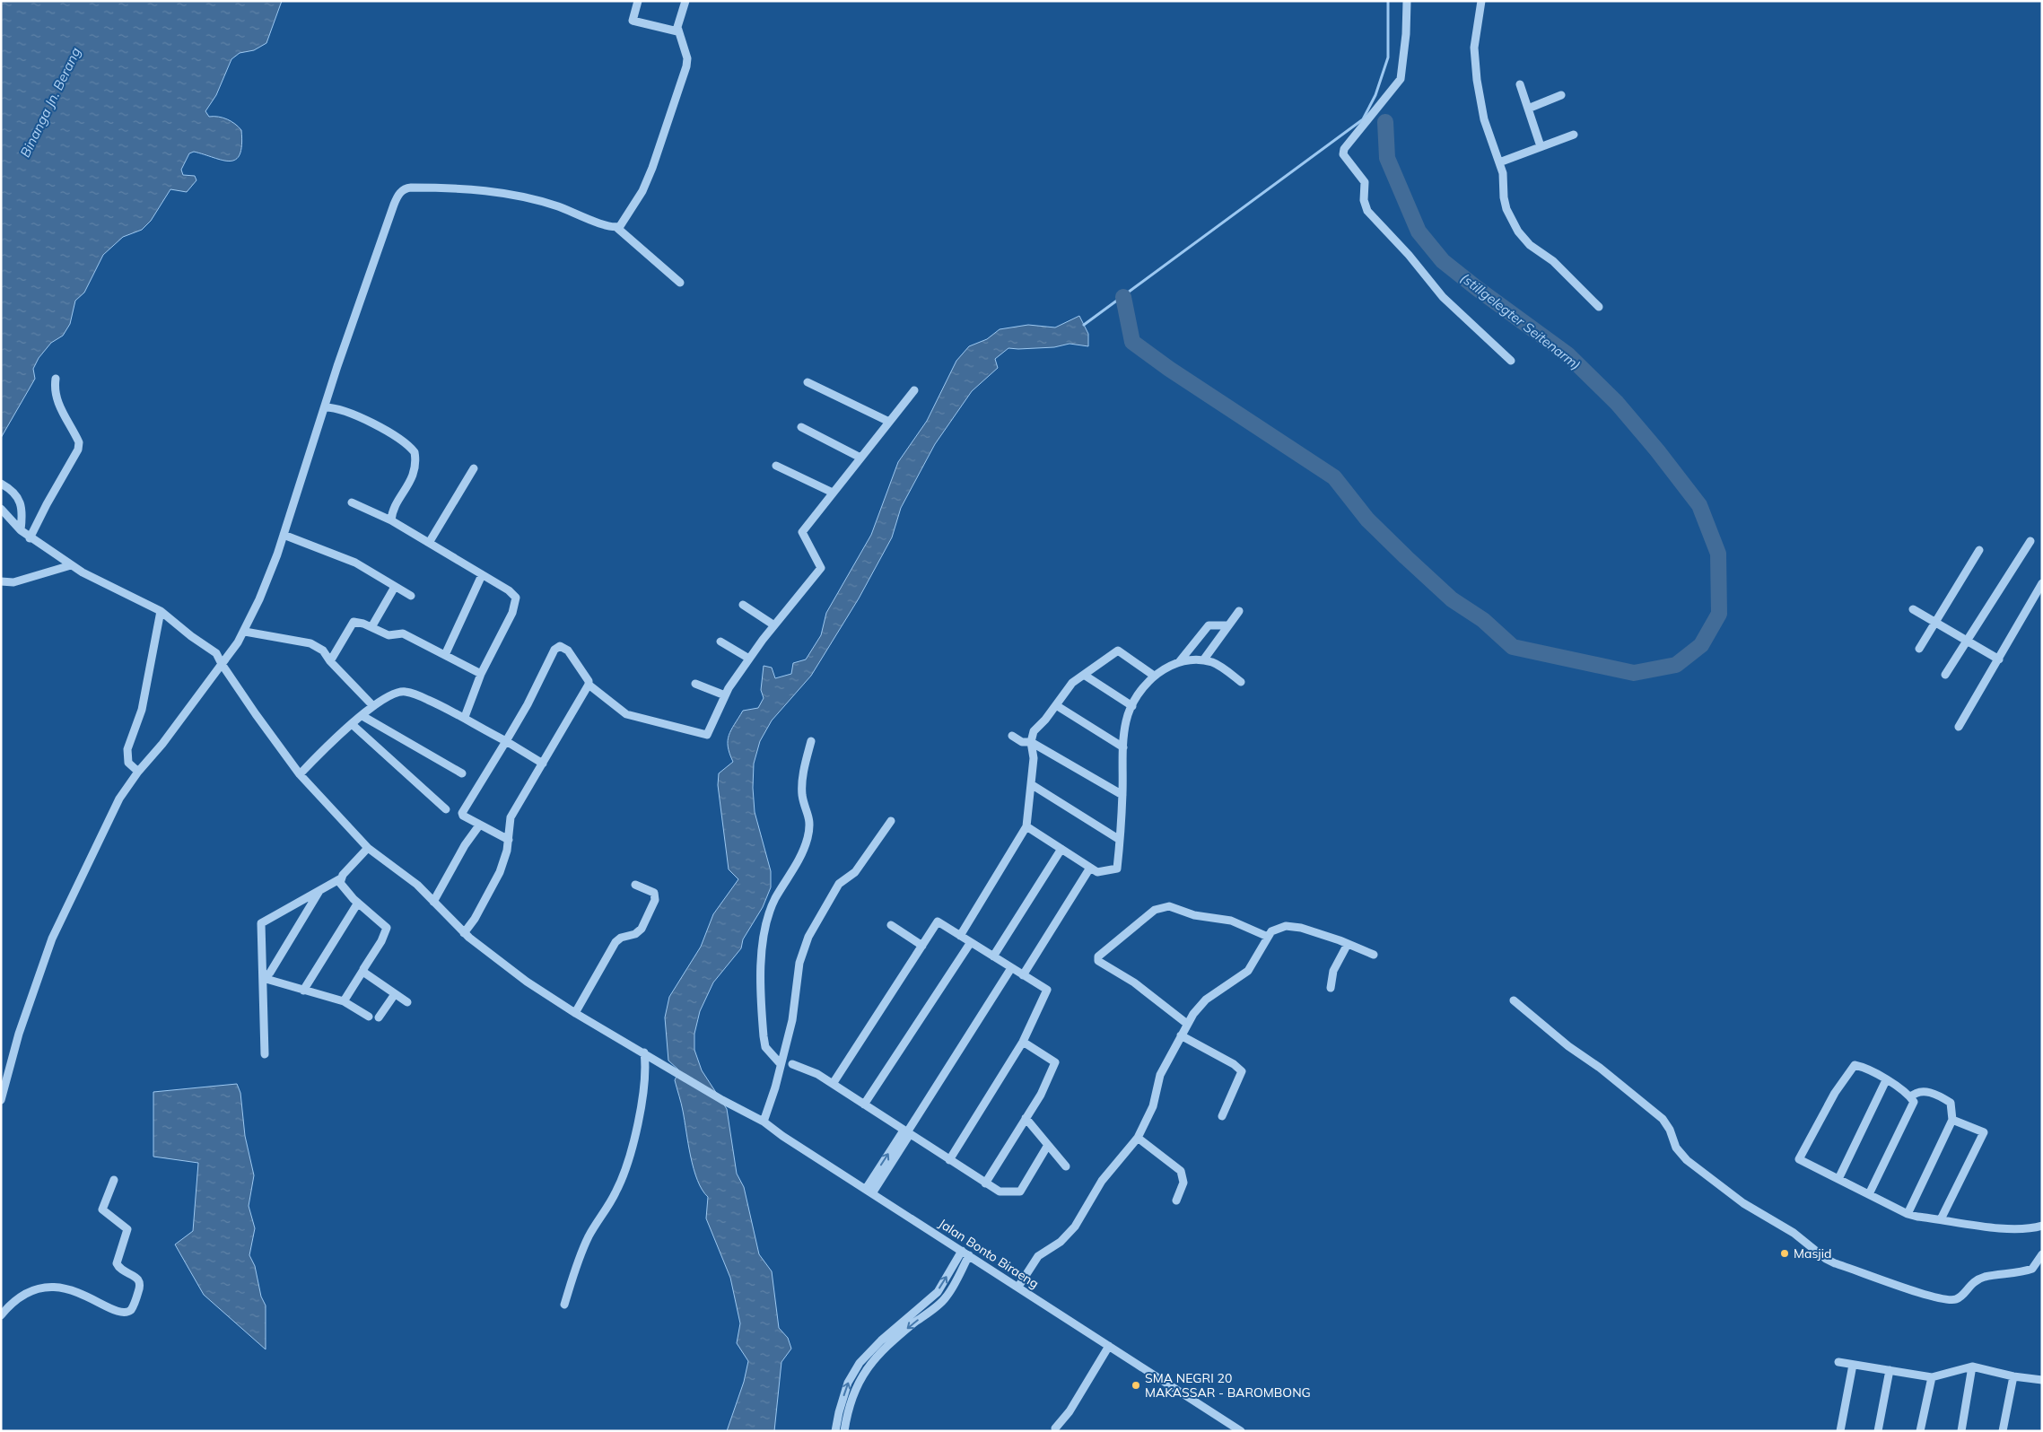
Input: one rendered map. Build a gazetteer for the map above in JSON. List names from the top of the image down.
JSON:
{
  "streets": {
    "street": ["Jalan Bonto Biraeng"]
  },
  "water": ["Binanga Jn. Berang", "(stillgelegter Seitenarm)"],
  "places": ["Masjid", "SMA NEGRI 20 MAKASSAR - BAROMBONG"]
}
